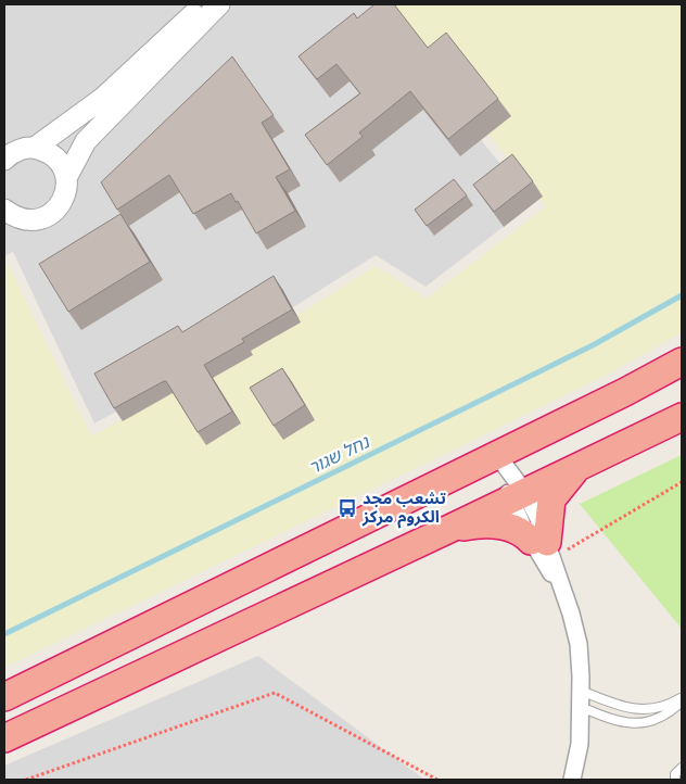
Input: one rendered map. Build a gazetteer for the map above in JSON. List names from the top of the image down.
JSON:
{
  "water": ["נחל שגור"],
  "places": {
    "bus stop": ["تشعب مجد الكروم مركز"]
  }
}
